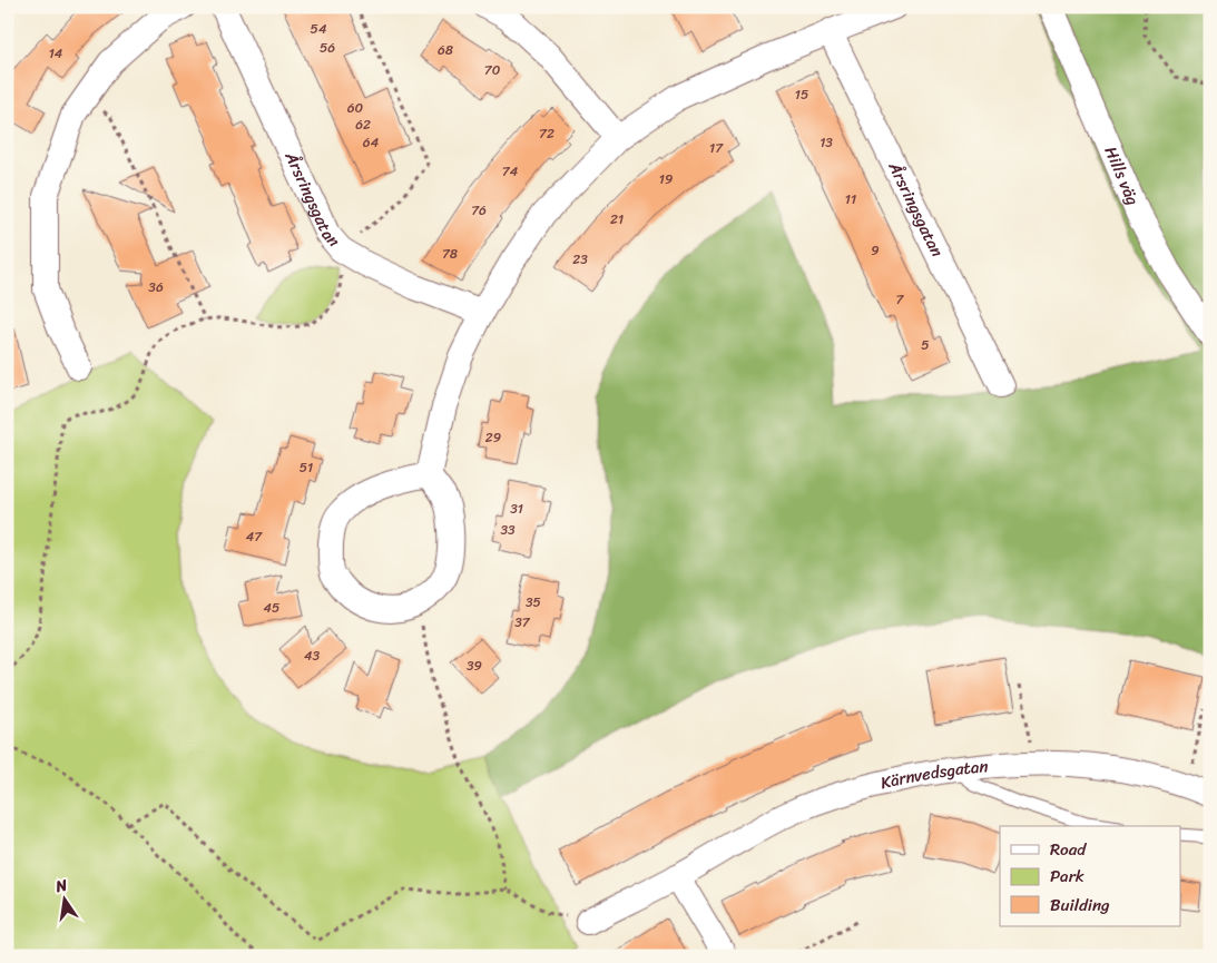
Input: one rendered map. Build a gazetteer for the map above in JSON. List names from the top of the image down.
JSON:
{
  "streets": {
    "street": ["Hills väg", "Årsringsgatan", "Kärnvedsgatan"]
  },
  "house_numbers": [
    "54",
    "56",
    "68",
    "14",
    "70",
    "15",
    "60",
    "62",
    "72",
    "64",
    "13",
    "17",
    "74",
    "19",
    "11",
    "76",
    "21",
    "9",
    "78",
    "23",
    "36",
    "7",
    "5",
    "29",
    "51",
    "31",
    "33",
    "47",
    "35",
    "45",
    "37",
    "43",
    "39"
  ],
  "legend": ["Road", "Park", "Building"],
  "north": "top"
}
